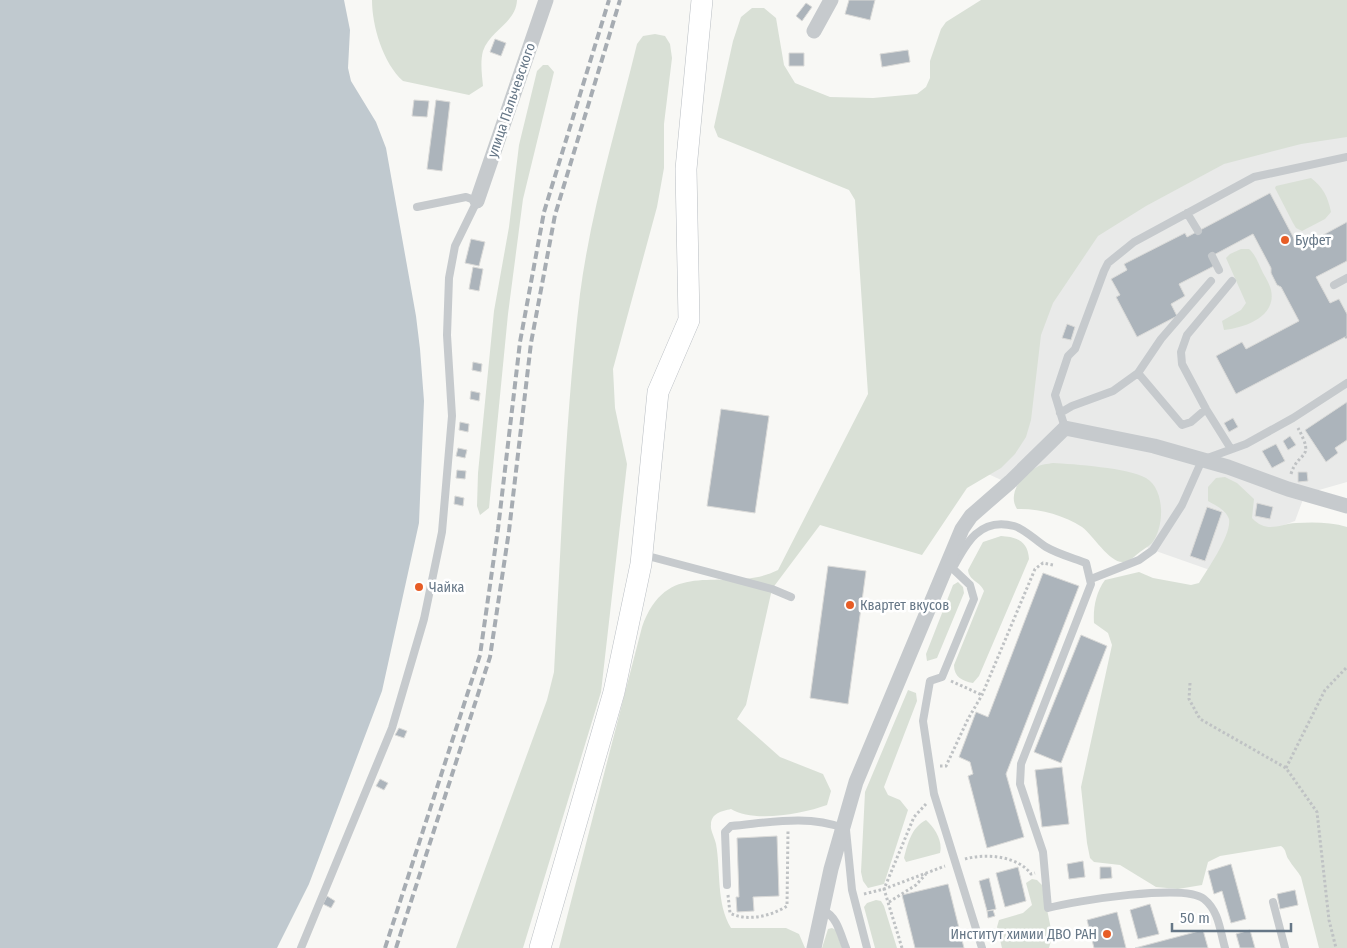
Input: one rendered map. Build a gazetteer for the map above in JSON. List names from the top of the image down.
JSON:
{
  "streets": {
    "street": ["улица Пальчевского"]
  },
  "places": [
    "Буфет",
    "Чайка",
    "Квартет вкусов",
    "Институт химии ДВО РАН"
  ],
  "scale_bar": "50 m"
}
